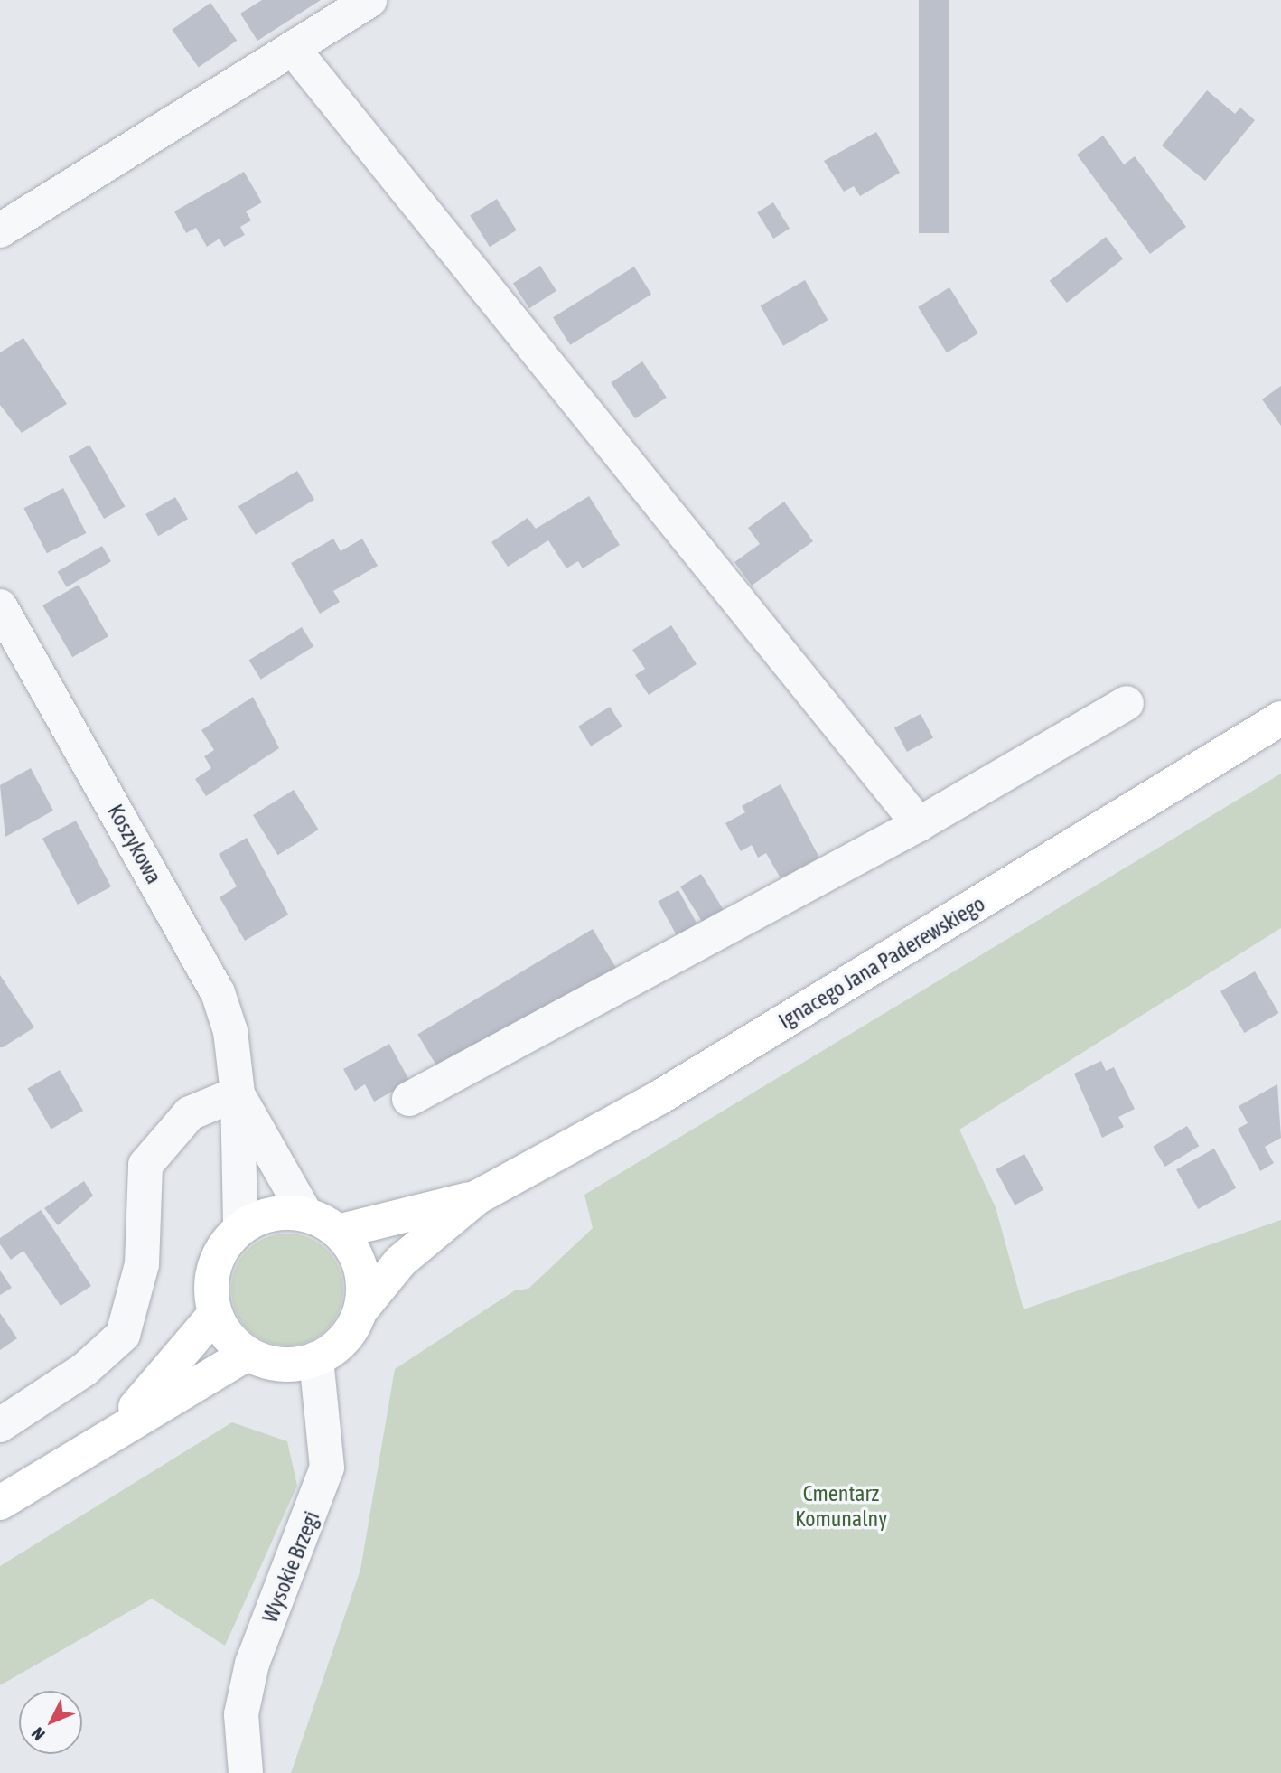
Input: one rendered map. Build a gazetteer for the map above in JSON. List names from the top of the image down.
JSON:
{
  "streets": {
    "main road": ["Ignacego Jana Paderewskiego"],
    "street": ["Koszykowa", "Wysokie Brzegi"]
  },
  "crossings": [
    ["Koszykowa", "Ignacego Jana Paderewskiego"],
    ["Koszykowa", "Wysokie Brzegi"],
    ["Ignacego Jana Paderewskiego", "Wysokie Brzegi"]
  ],
  "parks": ["Cmentarz Komunalny"],
  "north": "bottom left"
}
